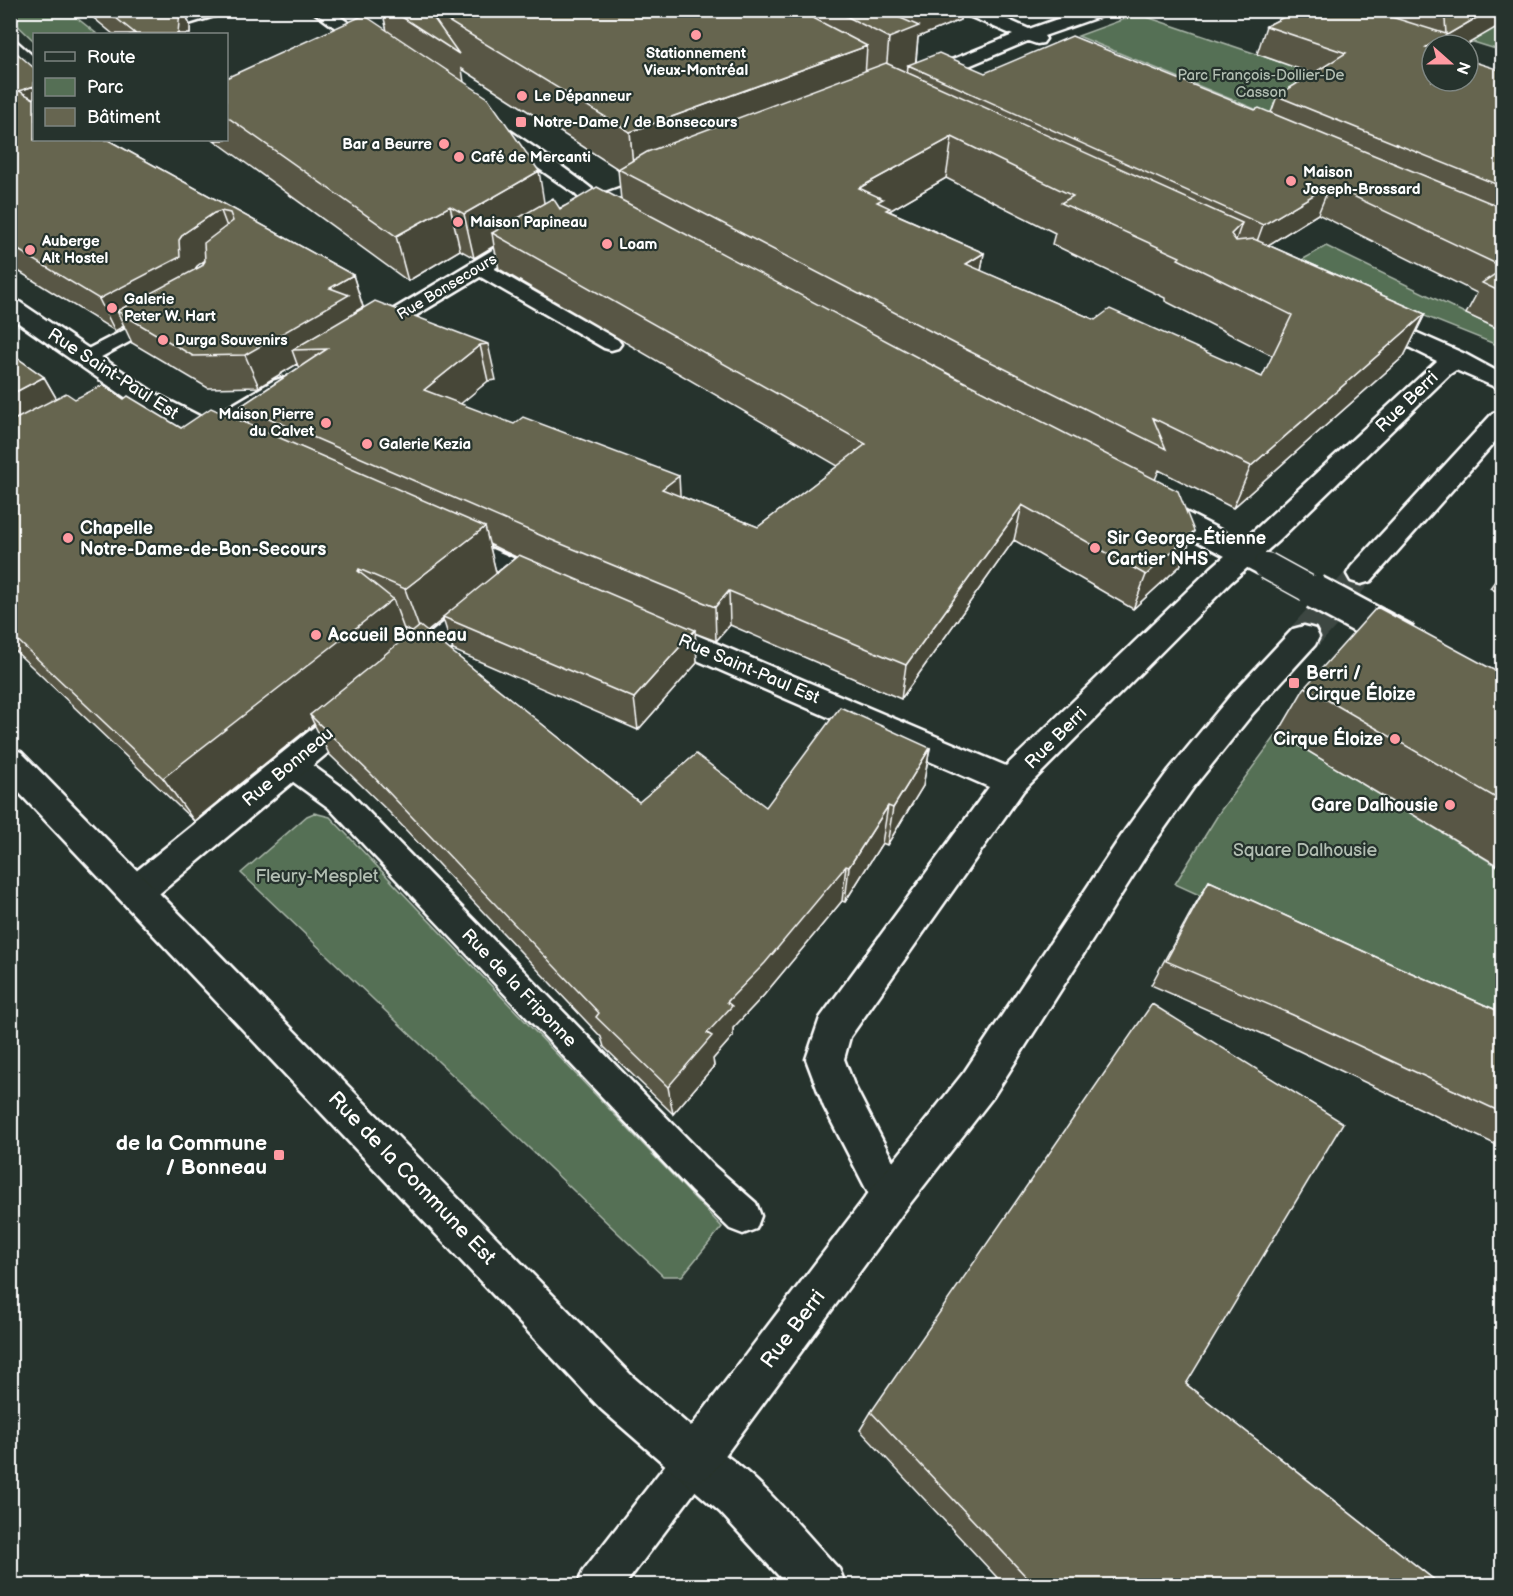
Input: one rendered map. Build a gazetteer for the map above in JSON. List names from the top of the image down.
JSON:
{
  "streets": {
    "street": [
      "Rue Bonsecours",
      "Rue Saint-Paul Est",
      "Rue Berri",
      "Rue Bonneau",
      "Rue de la Commune Est"
    ],
    "lane": ["Rue de la Friponne"]
  },
  "crossings": [
    ["Rue Saint-Paul Est", "Rue Berri"],
    ["Rue Berri", "Rue de la Commune Est"],
    ["Rue Bonneau", "Rue de la Friponne"],
    ["Rue Bonneau", "Rue de la Commune Est"]
  ],
  "parks": ["Parc François-Dollier-De Casson", "Square Dalhousie", "Fleury-Mesplet"],
  "places": {
    "other": [
      "Stationnement Vieux-Montréal",
      "Le Dépanneur",
      "Bar a Beurre",
      "Café de Mercanti",
      "Maison Joseph-Brossard",
      "Maison Papineau",
      "Loam",
      "Auberge Alt Hostel",
      "Galerie Peter W. Hart",
      "Durga Souvenirs",
      "Maison Pierre du Calvet",
      "Galerie Kezia",
      "Chapelle Notre-Dame-de-Bon-Secours",
      "Sir George-Étienne Cartier NHS",
      "Accueil Bonneau",
      "Cirque Éloize",
      "Gare Dalhousie"
    ],
    "transit": ["Notre-Dame / de Bonsecours", "Berri / Cirque Éloize", "de la Commune / Bonneau"]
  },
  "legend": ["Route", "Parc", "Bâtiment"],
  "north": "right"
}
